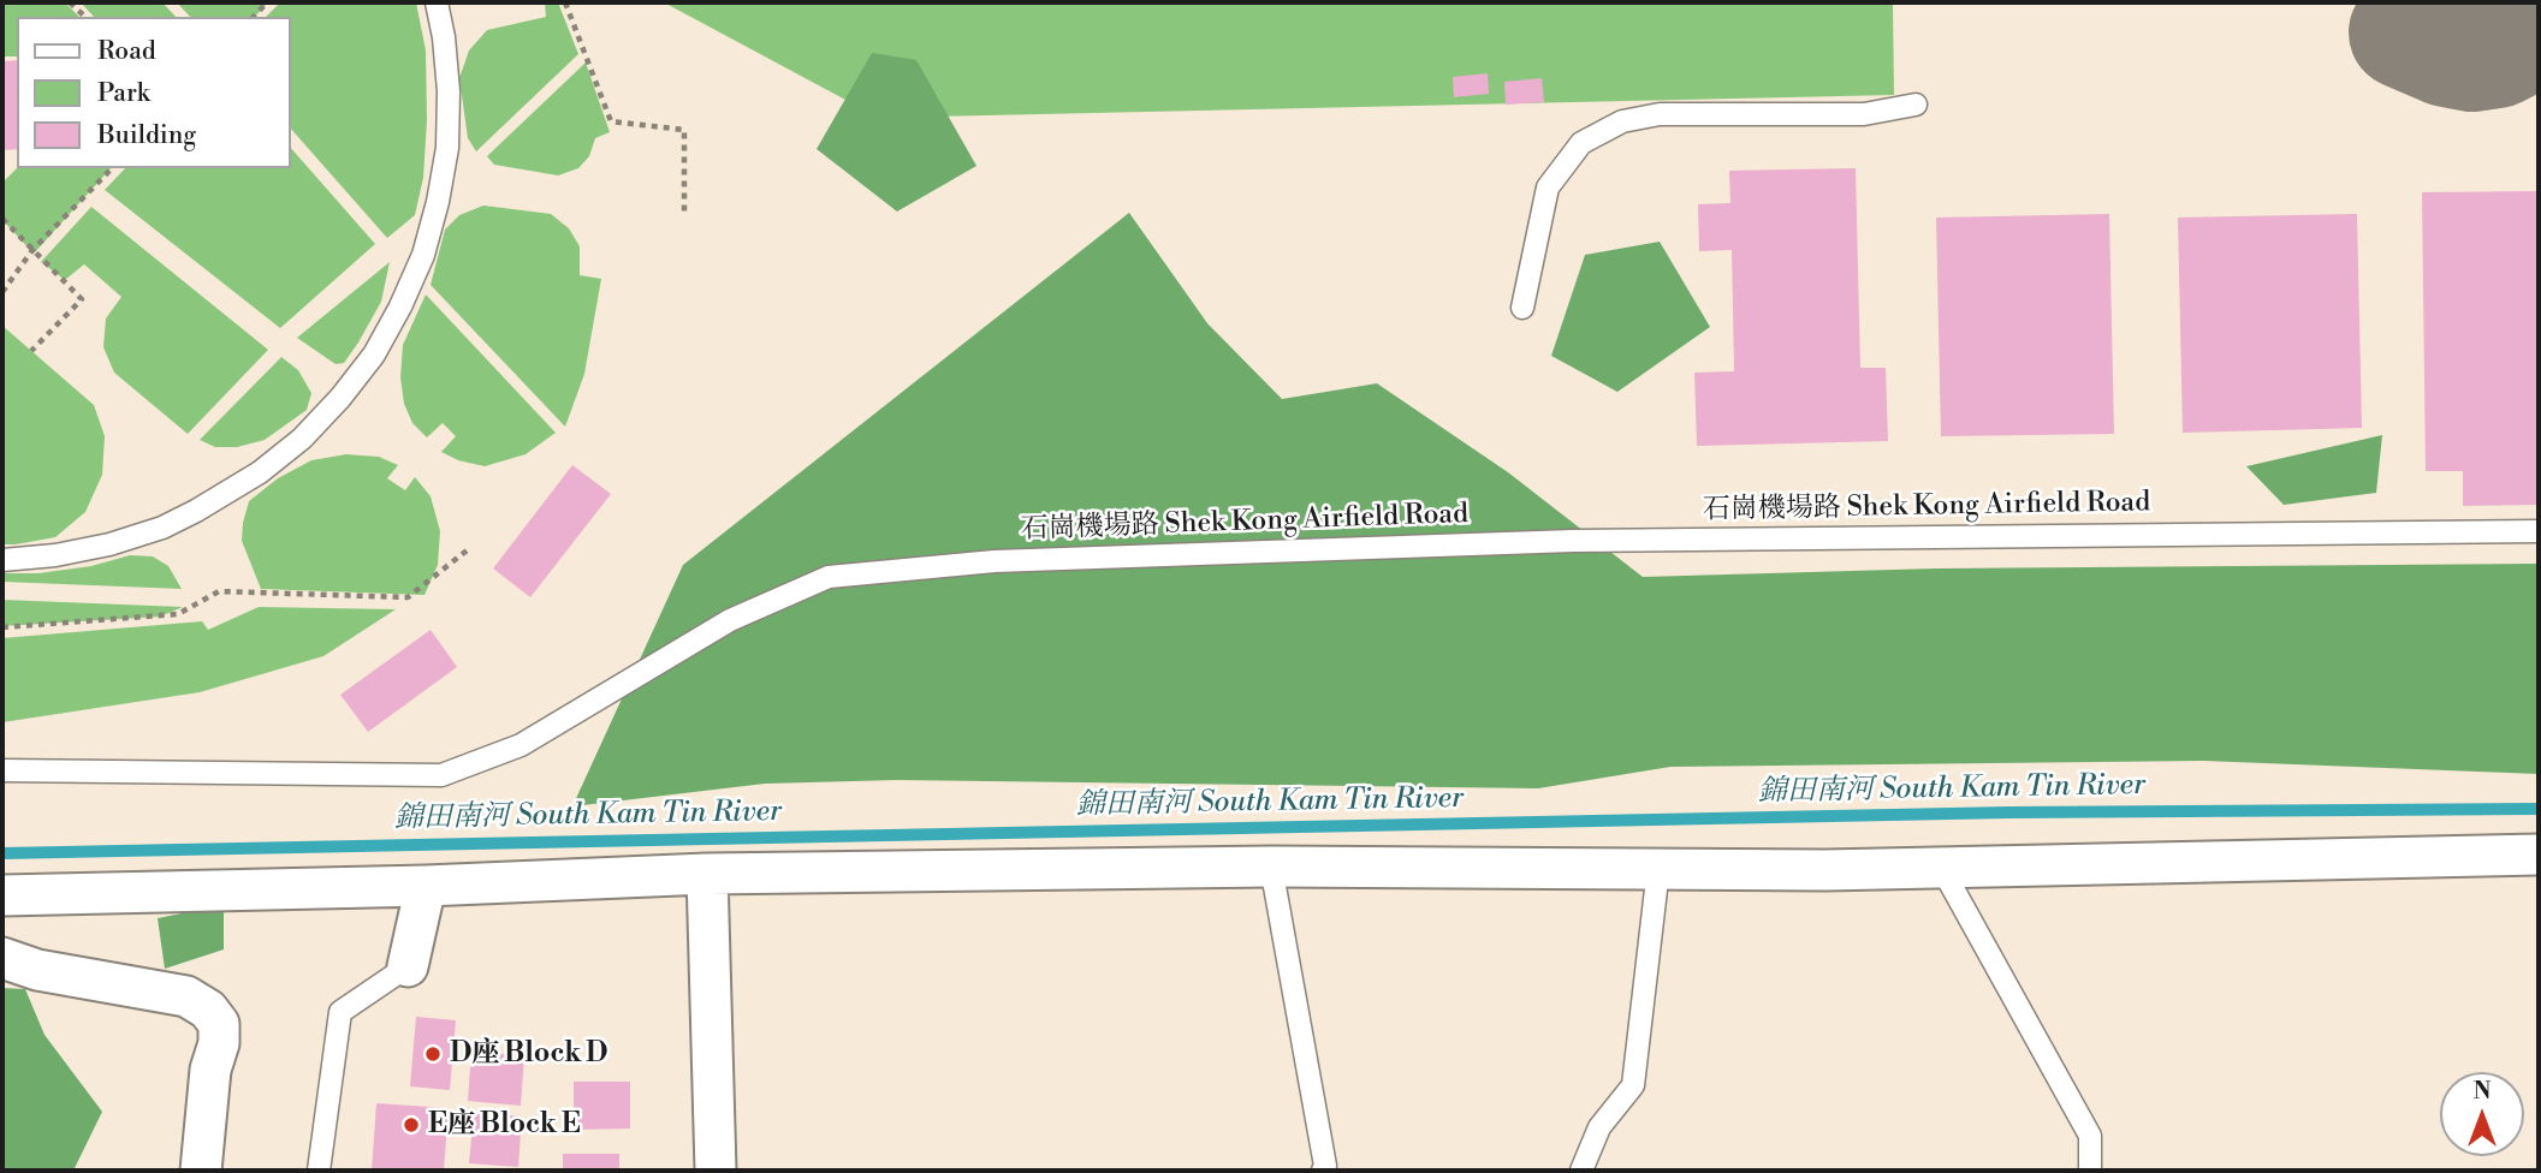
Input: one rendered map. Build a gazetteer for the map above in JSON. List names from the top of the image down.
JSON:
{
  "streets": {
    "lane": ["石崗機場路 Shek Kong Airfield Road"]
  },
  "water": ["錦田南河 South Kam Tin River"],
  "places": ["D座 Block D", "E座 Block E"],
  "legend": ["Road", "Park", "Building"],
  "north": "top"
}
